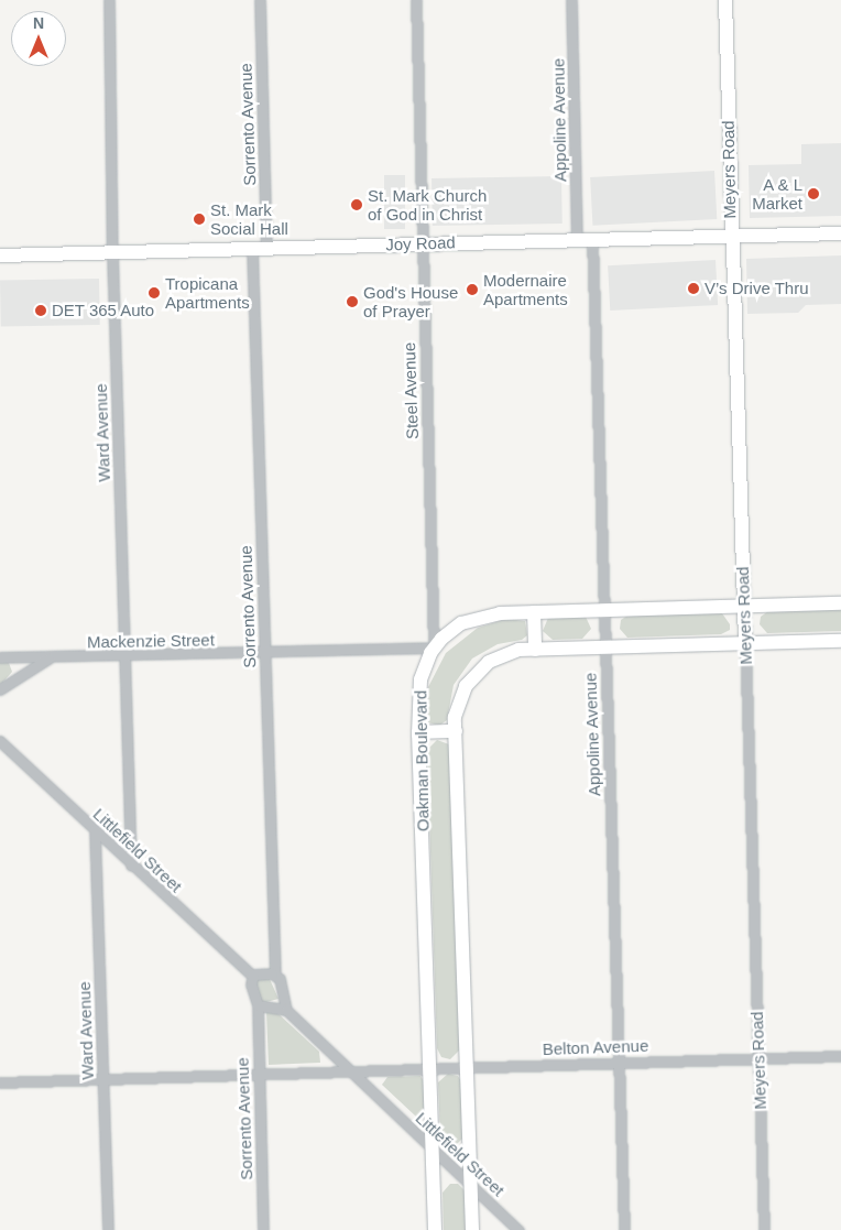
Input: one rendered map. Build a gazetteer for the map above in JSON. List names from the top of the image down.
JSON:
{
  "streets": {
    "street": [
      "Appoline Avenue",
      "Sorrento Avenue",
      "Meyers Road",
      "Joy Road",
      "Steel Avenue",
      "Ward Avenue",
      "Mackenzie Street",
      "Oakman Boulevard",
      "Littlefield Street",
      "Belton Avenue"
    ]
  },
  "crossings": [
    ["Appoline Avenue", "Joy Road"],
    ["Appoline Avenue", "Oakman Boulevard"],
    ["Appoline Avenue", "Belton Avenue"],
    ["Sorrento Avenue", "Joy Road"],
    ["Sorrento Avenue", "Mackenzie Street"],
    ["Sorrento Avenue", "Littlefield Street"],
    ["Sorrento Avenue", "Belton Avenue"],
    ["Meyers Road", "Joy Road"],
    ["Meyers Road", "Oakman Boulevard"],
    ["Meyers Road", "Belton Avenue"],
    ["Joy Road", "Steel Avenue"],
    ["Joy Road", "Ward Avenue"],
    ["Steel Avenue", "Mackenzie Street"],
    ["Steel Avenue", "Oakman Boulevard"],
    ["Ward Avenue", "Mackenzie Street"],
    ["Ward Avenue", "Littlefield Street"],
    ["Mackenzie Street", "Oakman Boulevard"],
    ["Oakman Boulevard", "Littlefield Street"],
    ["Oakman Boulevard", "Belton Avenue"],
    ["Littlefield Street", "Belton Avenue"]
  ],
  "places": [
    "A & L Market",
    "St. Mark Church of God in Christ",
    "St. Mark Social Hall",
    "V’s Drive Thru",
    "Modernaire Apartments",
    "Tropicana Apartments",
    "God's House of Prayer",
    "DET 365 Auto"
  ],
  "north": "top"
}
